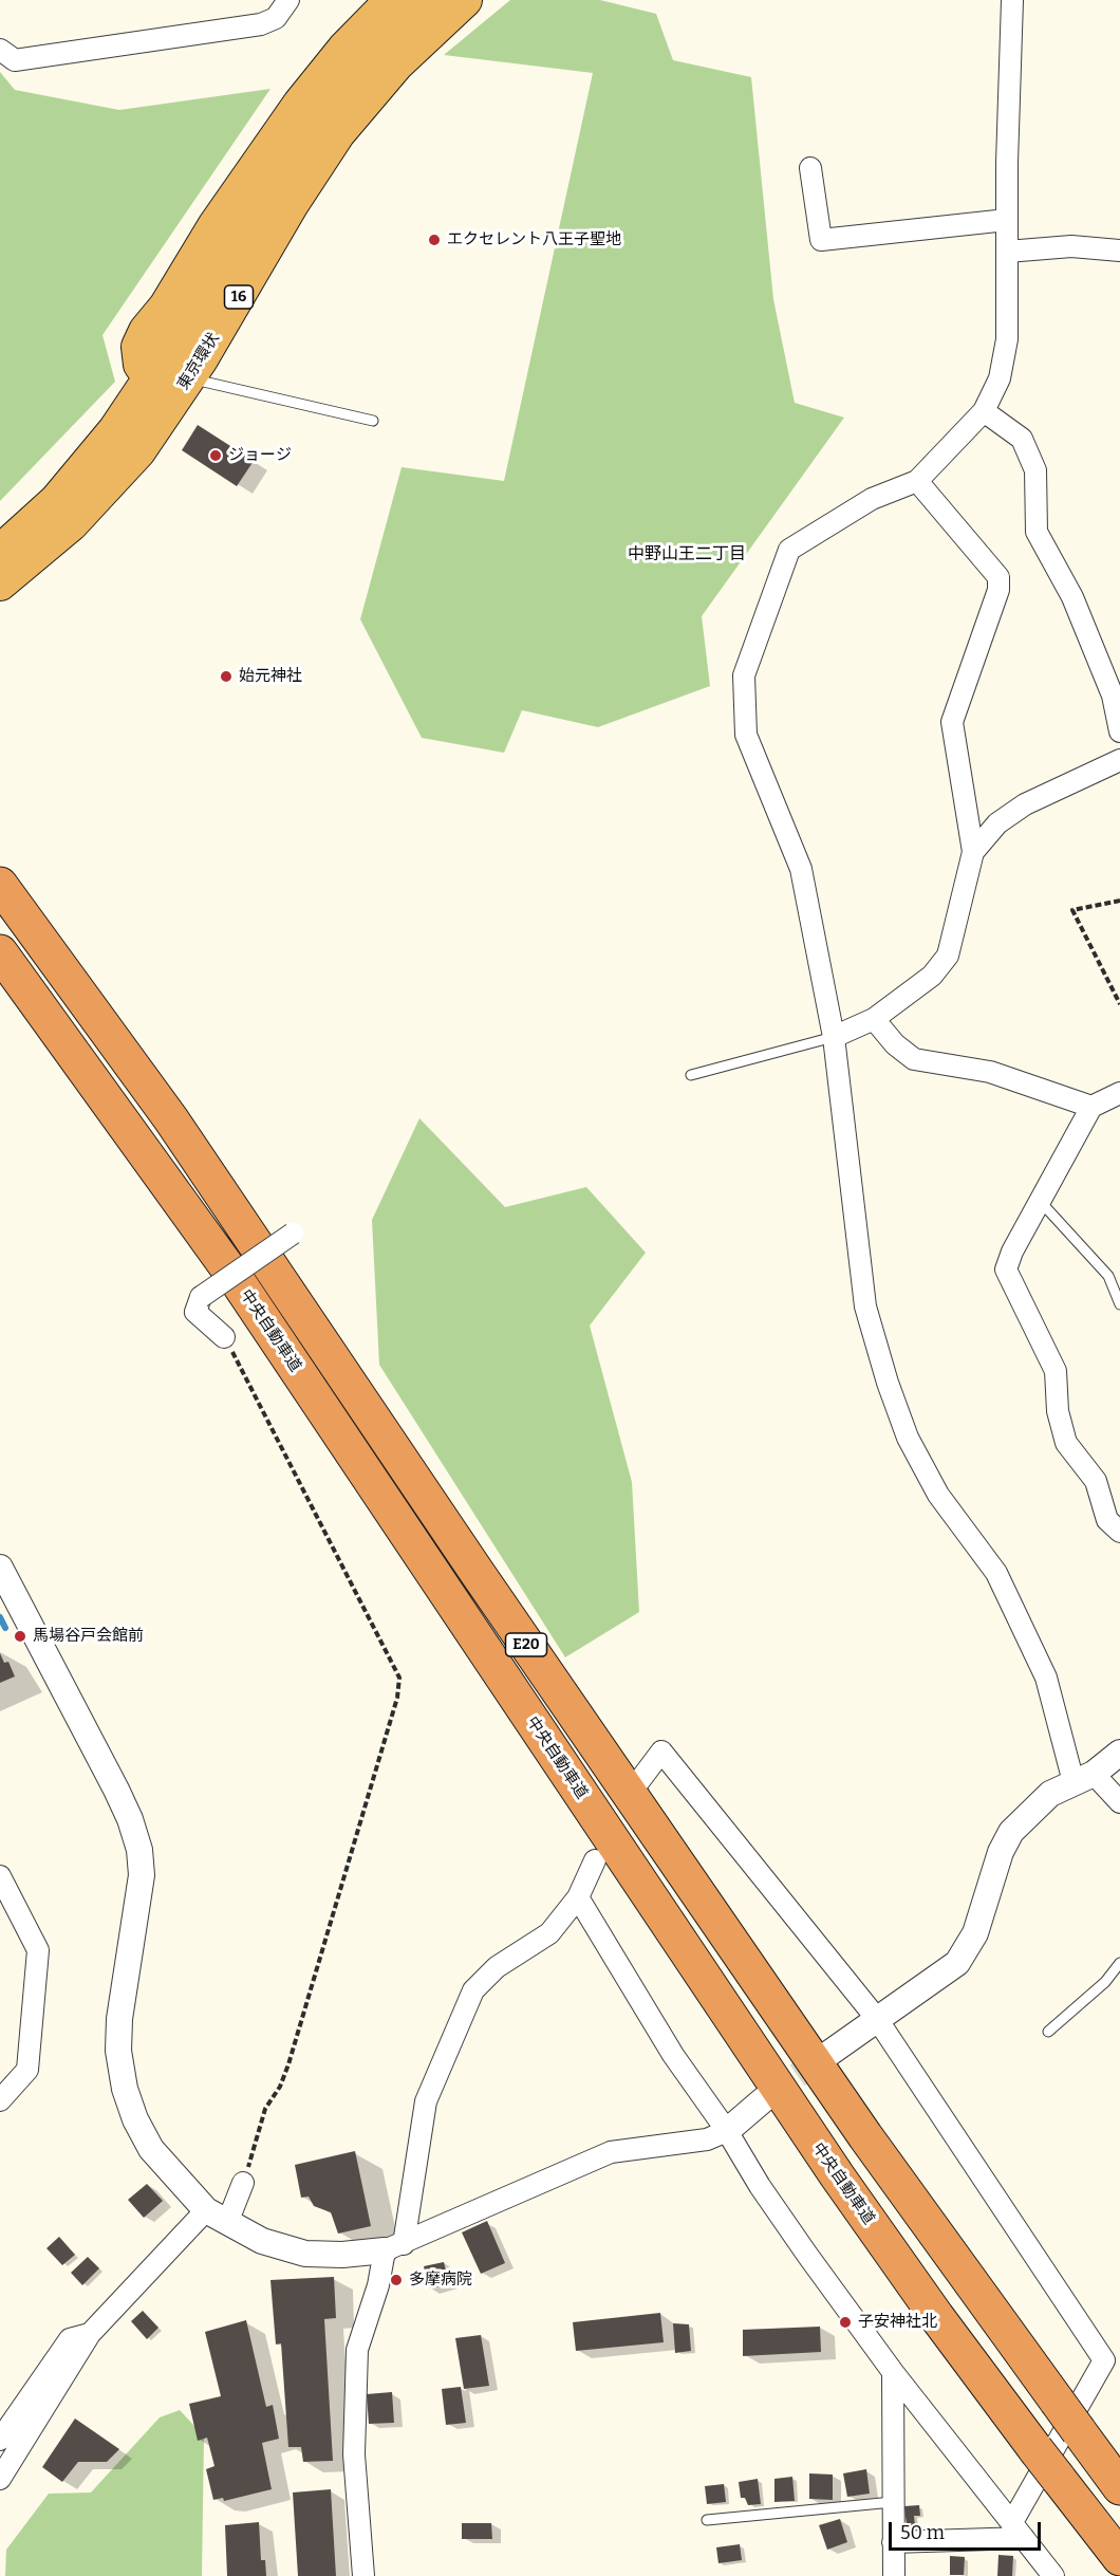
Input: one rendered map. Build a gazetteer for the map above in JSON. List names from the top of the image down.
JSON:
{
  "streets": {
    "highway": [
      "16",
      "東京環状",
      "中央自動車道",
      "E20"
    ]
  },
  "districts": ["中野山王二丁目"],
  "places": [
    "エクセレント八王子聖地",
    "ジョージ",
    "始元神社",
    "馬場谷戸会館前",
    "多摩病院",
    "子安神社北"
  ],
  "scale_bar": "50 m"
}
